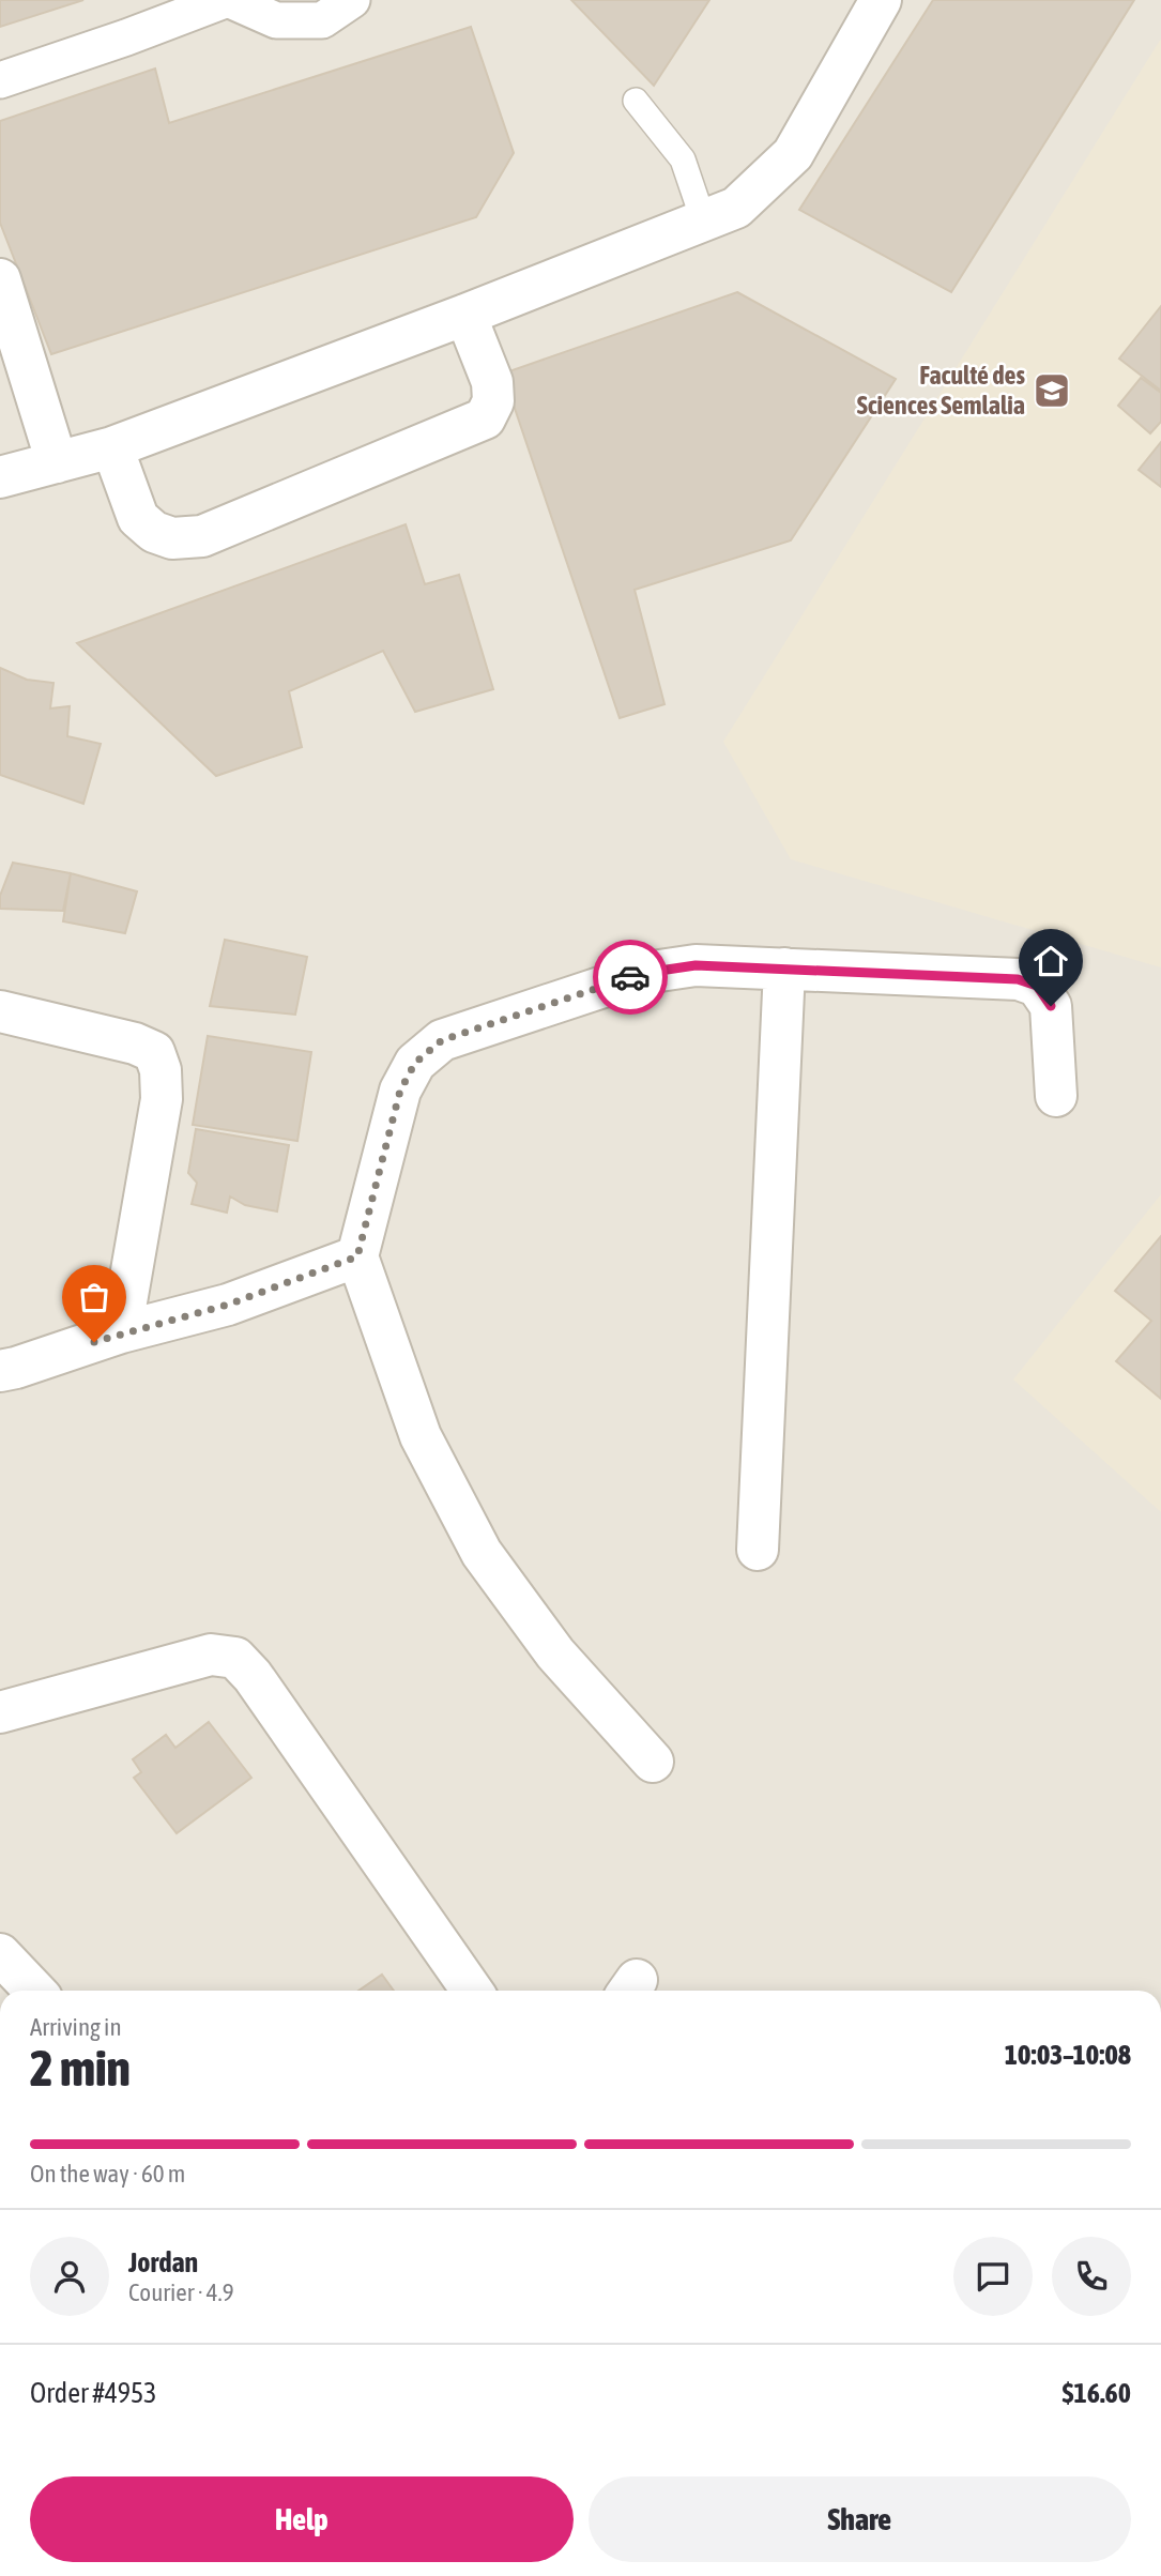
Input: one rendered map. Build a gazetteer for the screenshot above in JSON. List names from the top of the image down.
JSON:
{
  "places": {
    "school or university": ["Faculté des Sciences Semlalia"]
  },
  "page": {
    "heading": ["2 min", "Arriving in", "10:03–10:08"],
    "panel": [
      "Jordan",
      "Courier · 4.9",
      "Order #4953",
      "$16.60"
    ],
    "bar": "On the way · 60 m",
    "buttons": ["Help", "Share"]
  }
}
